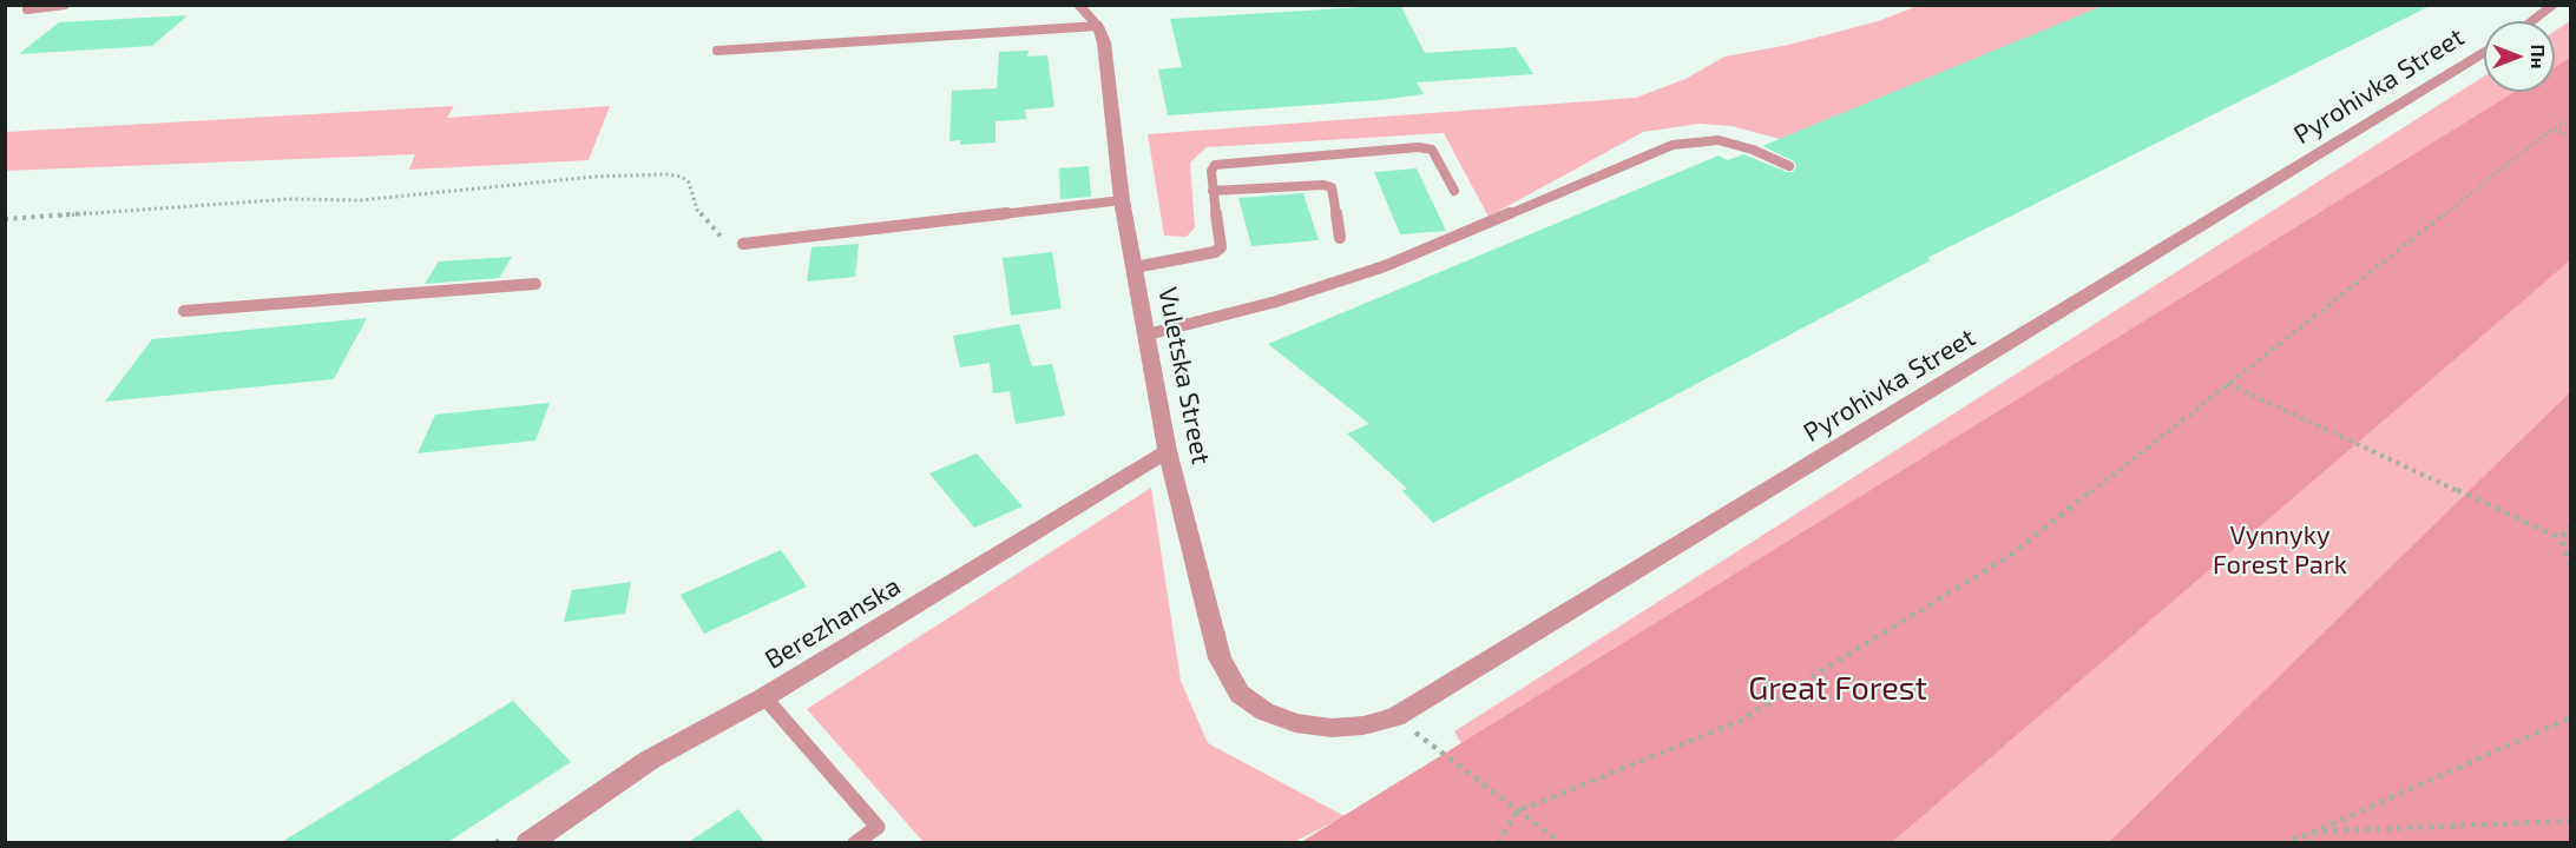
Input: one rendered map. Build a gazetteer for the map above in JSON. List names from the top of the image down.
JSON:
{
  "streets": {
    "street": ["Pyrohivka Street", "Vuletska Street", "Berezhanska"]
  },
  "crossings": [
    ["Pyrohivka Street", "Vuletska Street"],
    ["Vuletska Street", "Berezhanska"]
  ],
  "parks": ["Vynnyky Forest Park", "Great Forest"],
  "north": "right"
}
